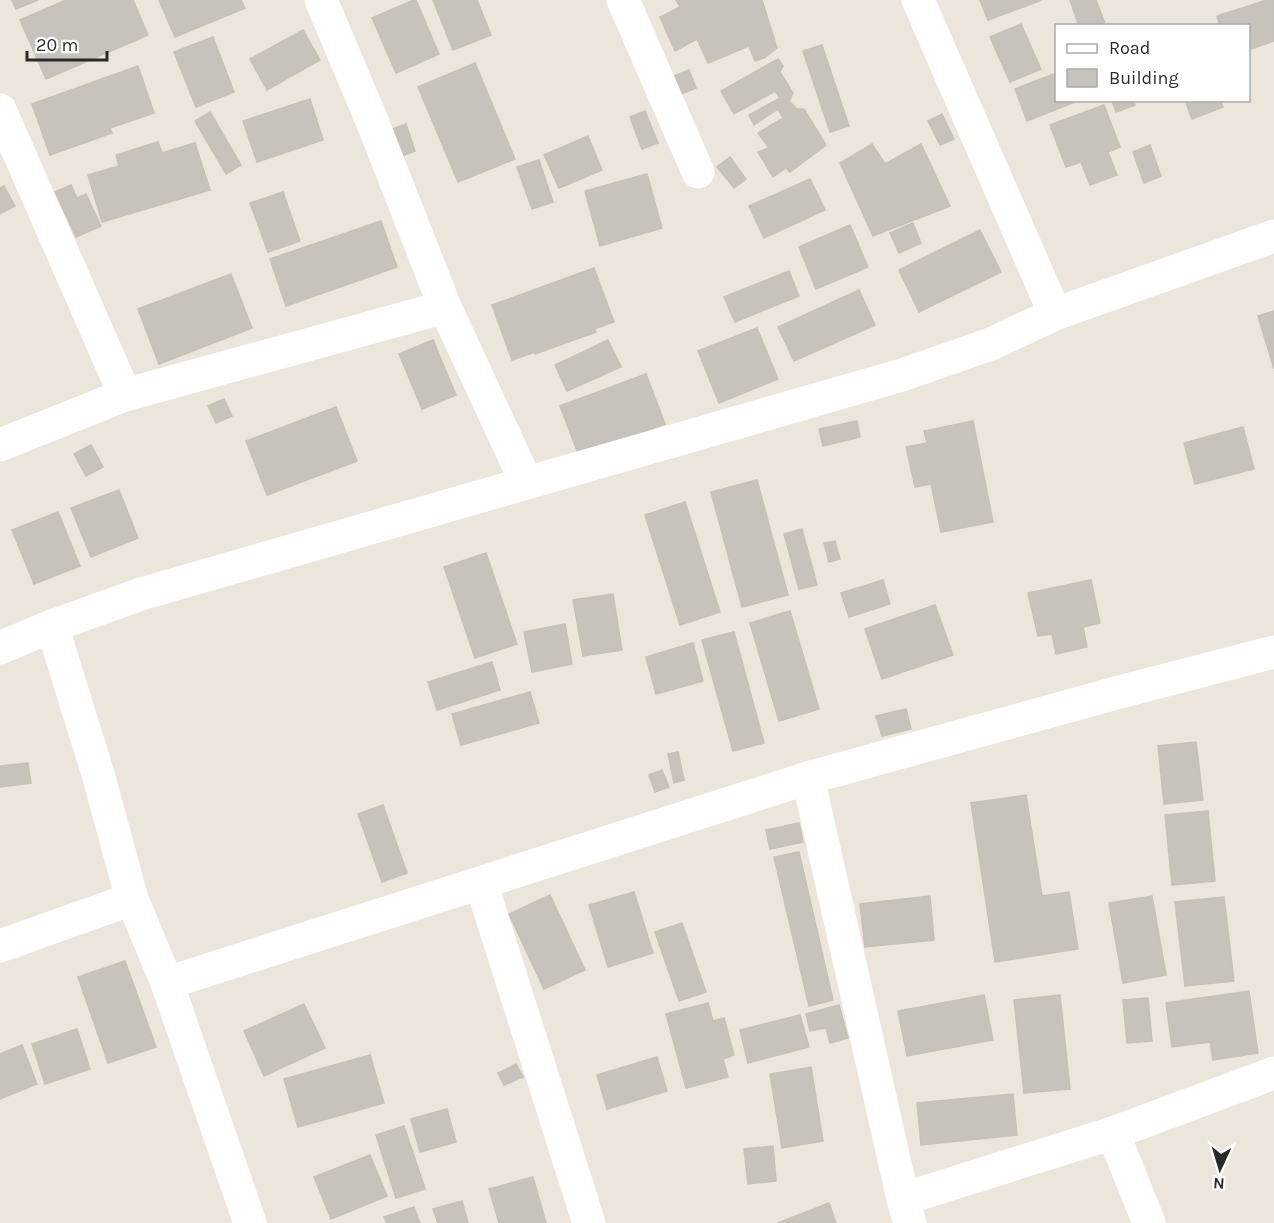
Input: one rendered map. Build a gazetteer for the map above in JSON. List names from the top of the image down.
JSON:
{
  "legend": ["Road", "Building"],
  "scale_bar": "20 m",
  "north": "bottom"
}
